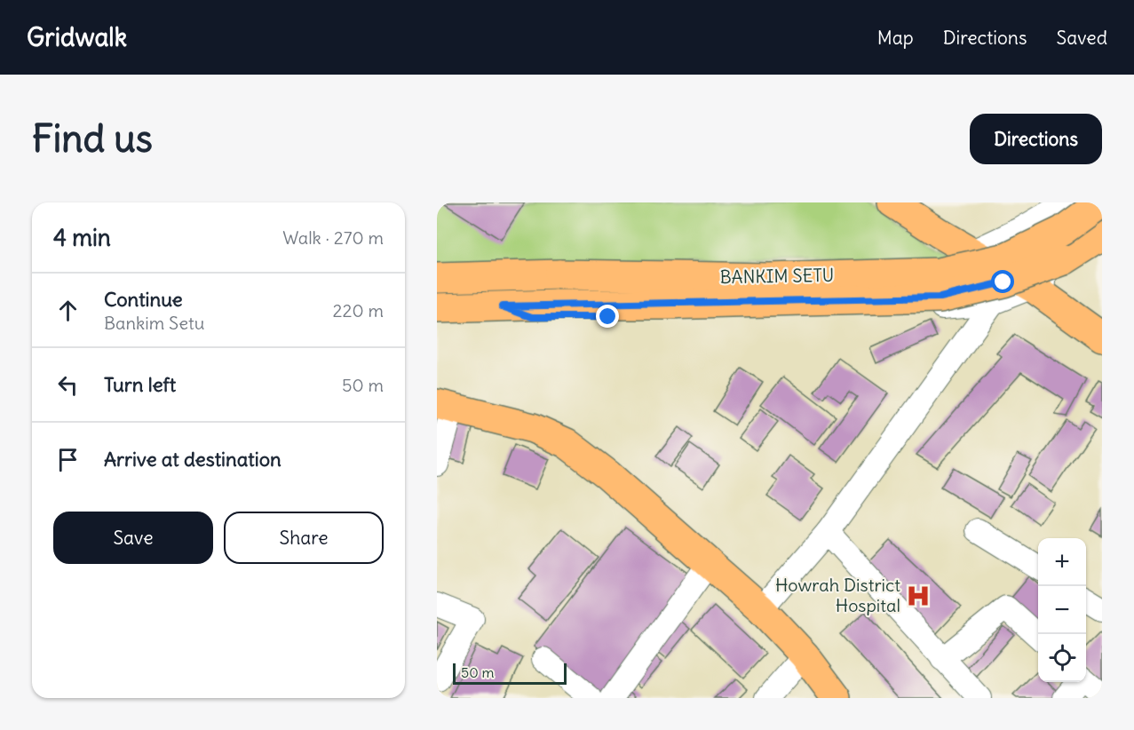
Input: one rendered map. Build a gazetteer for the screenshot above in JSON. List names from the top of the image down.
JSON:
{
  "streets": {
    "main road": ["BANKIM SETU"]
  },
  "places": {
    "hospital": ["Howrah District Hospital"]
  },
  "scale_bar": "50 m",
  "page": {
    "header": "Gridwalk",
    "nav": ["Map", "Directions", "Saved"],
    "buttons": [
      "Directions",
      ["Save", "Share"]
    ],
    "title": "Find us",
    "heading": ["4 min", "Walk · 270 m"],
    "list": [
      ["Continue", "Bankim Setu", "220 m"],
      ["Turn left", "50 m"],
      "Arrive at destination"
    ],
    "map_buttons": ["+", "−"],
    "scale": "50 m"
  }
}
